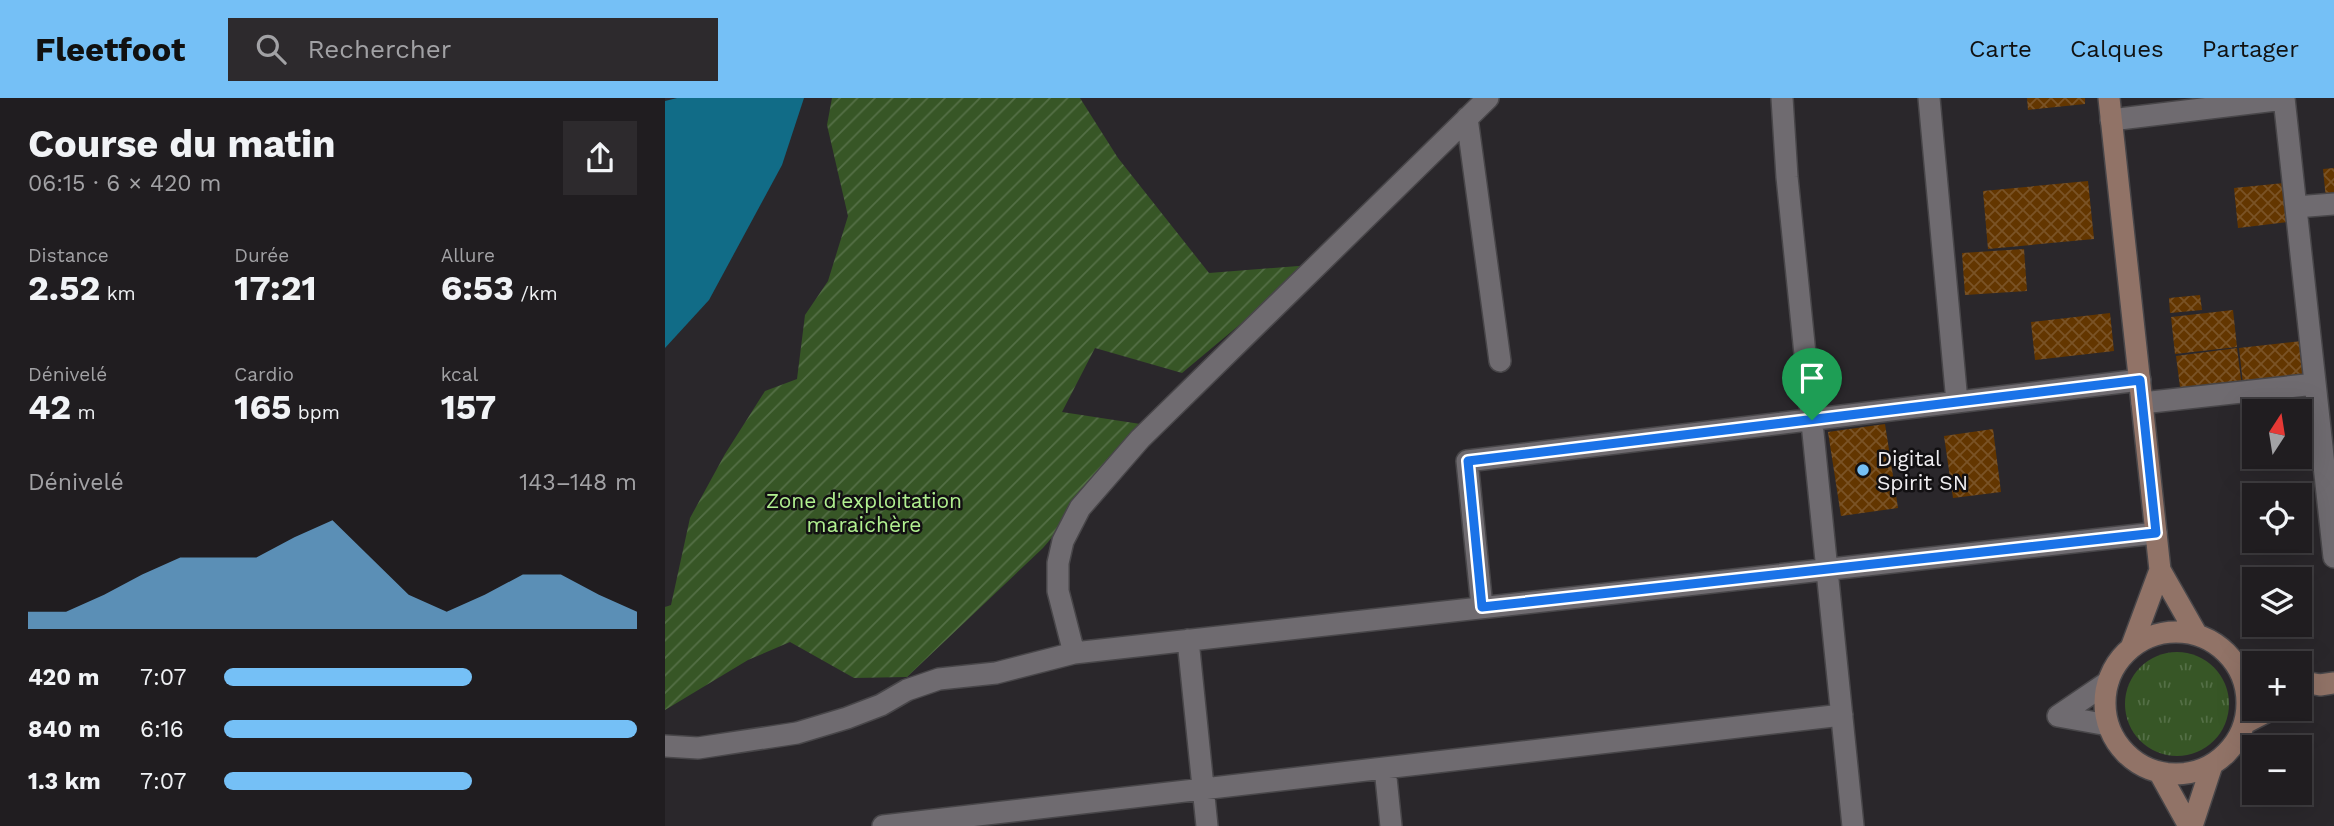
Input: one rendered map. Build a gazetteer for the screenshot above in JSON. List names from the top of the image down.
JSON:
{
  "parks": ["Zone d'exploitation maraichère"],
  "places": ["Digital Spirit SN"],
  "north": "top",
  "page": {
    "header": "Fleetfoot",
    "search": "Rechercher",
    "nav": ["Carte", "Calques", "Partager"],
    "heading": ["Course du matin", "06:15 · 6 × 420 m"],
    "stats": [
      ["Distance", "2.52 km"],
      ["Durée", "17:21"],
      ["Allure", "6:53 /km"],
      ["Dénivelé", "42 m"],
      ["Cardio", "165 bpm"],
      ["kcal", "157"]
    ],
    "map_buttons": ["+", "−"],
    "chart": ["Dénivelé", "143–148 m"],
    "list": [
      {
        "name": "420 m",
        "note": "7:07"
      },
      {
        "name": "840 m",
        "note": "6:16"
      },
      {
        "name": "1.3 km",
        "note": "7:07"
      }
    ]
  }
}
